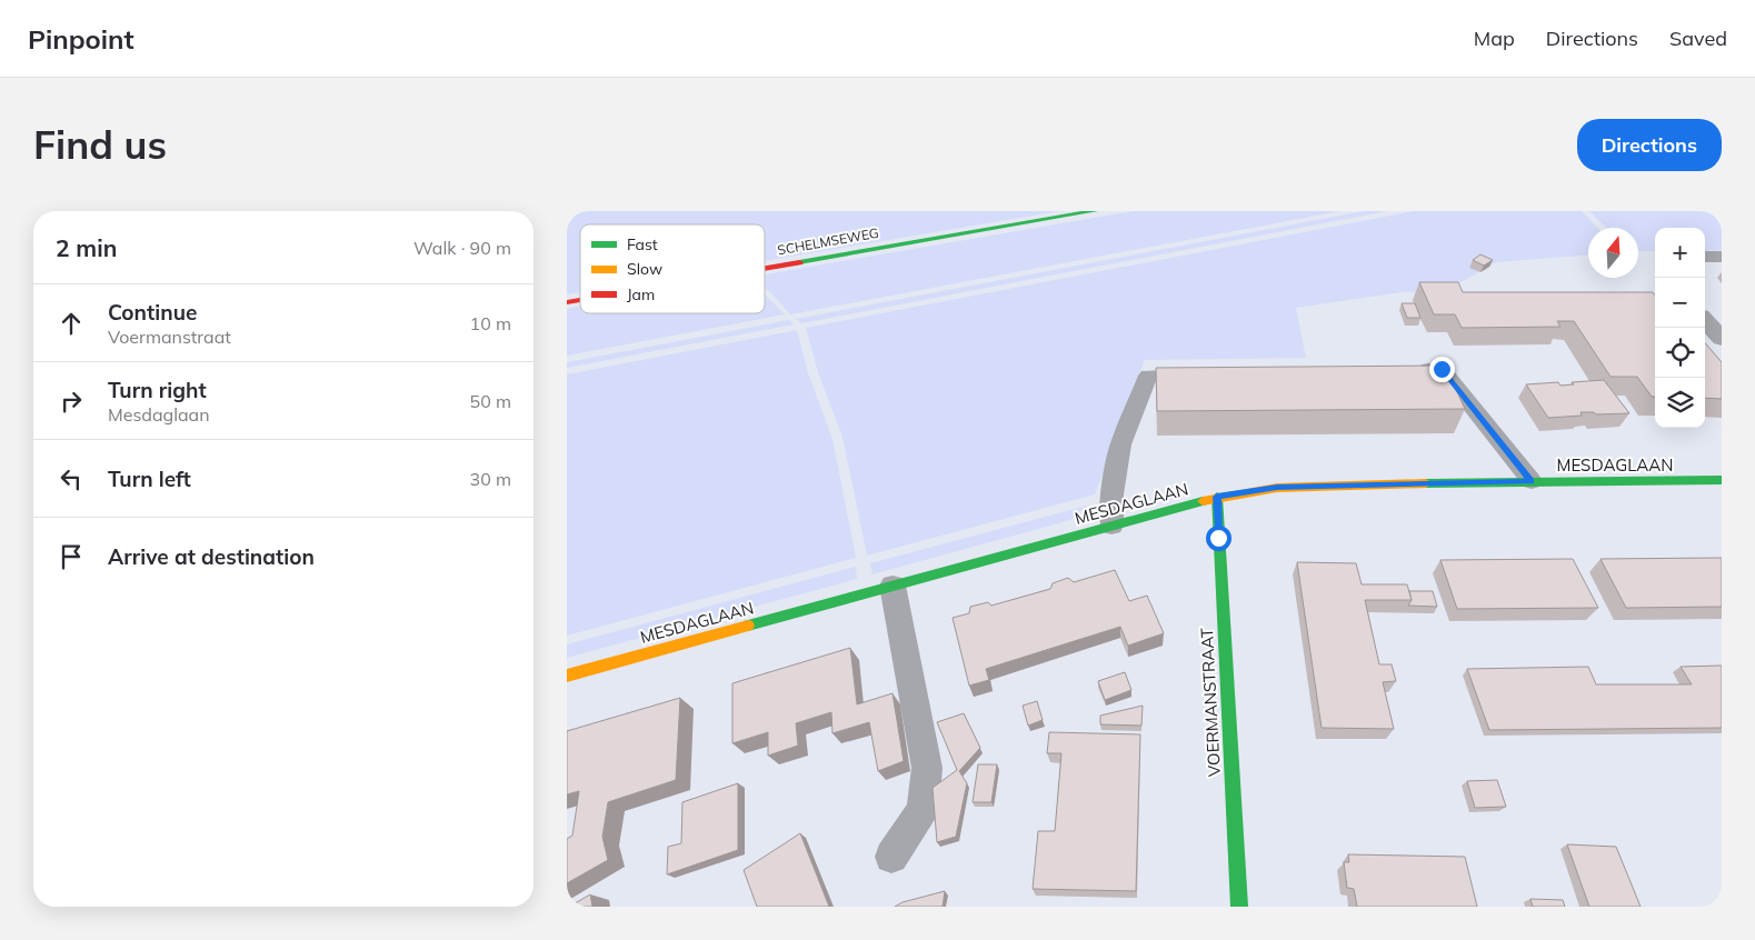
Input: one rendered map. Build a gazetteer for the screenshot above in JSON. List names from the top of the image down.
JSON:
{
  "streets": {
    "street": ["SCHELMSEWEG", "MESDAGLAAN", "VOERMANSTRAAT"]
  },
  "crossings": [
    ["MESDAGLAAN", "VOERMANSTRAAT"]
  ],
  "legend": ["Fast", "Slow", "Jam"],
  "north": "top",
  "page": {
    "header": "Pinpoint",
    "nav": ["Map", "Directions", "Saved"],
    "buttons": "Directions",
    "title": "Find us",
    "heading": ["2 min", "Walk · 90 m"],
    "map_buttons": ["+", "−"],
    "list": [
      ["Continue", "Voermanstraat", "10 m"],
      ["Turn right", "Mesdaglaan", "50 m"],
      ["Turn left", "30 m"],
      "Arrive at destination"
    ]
  }
}
